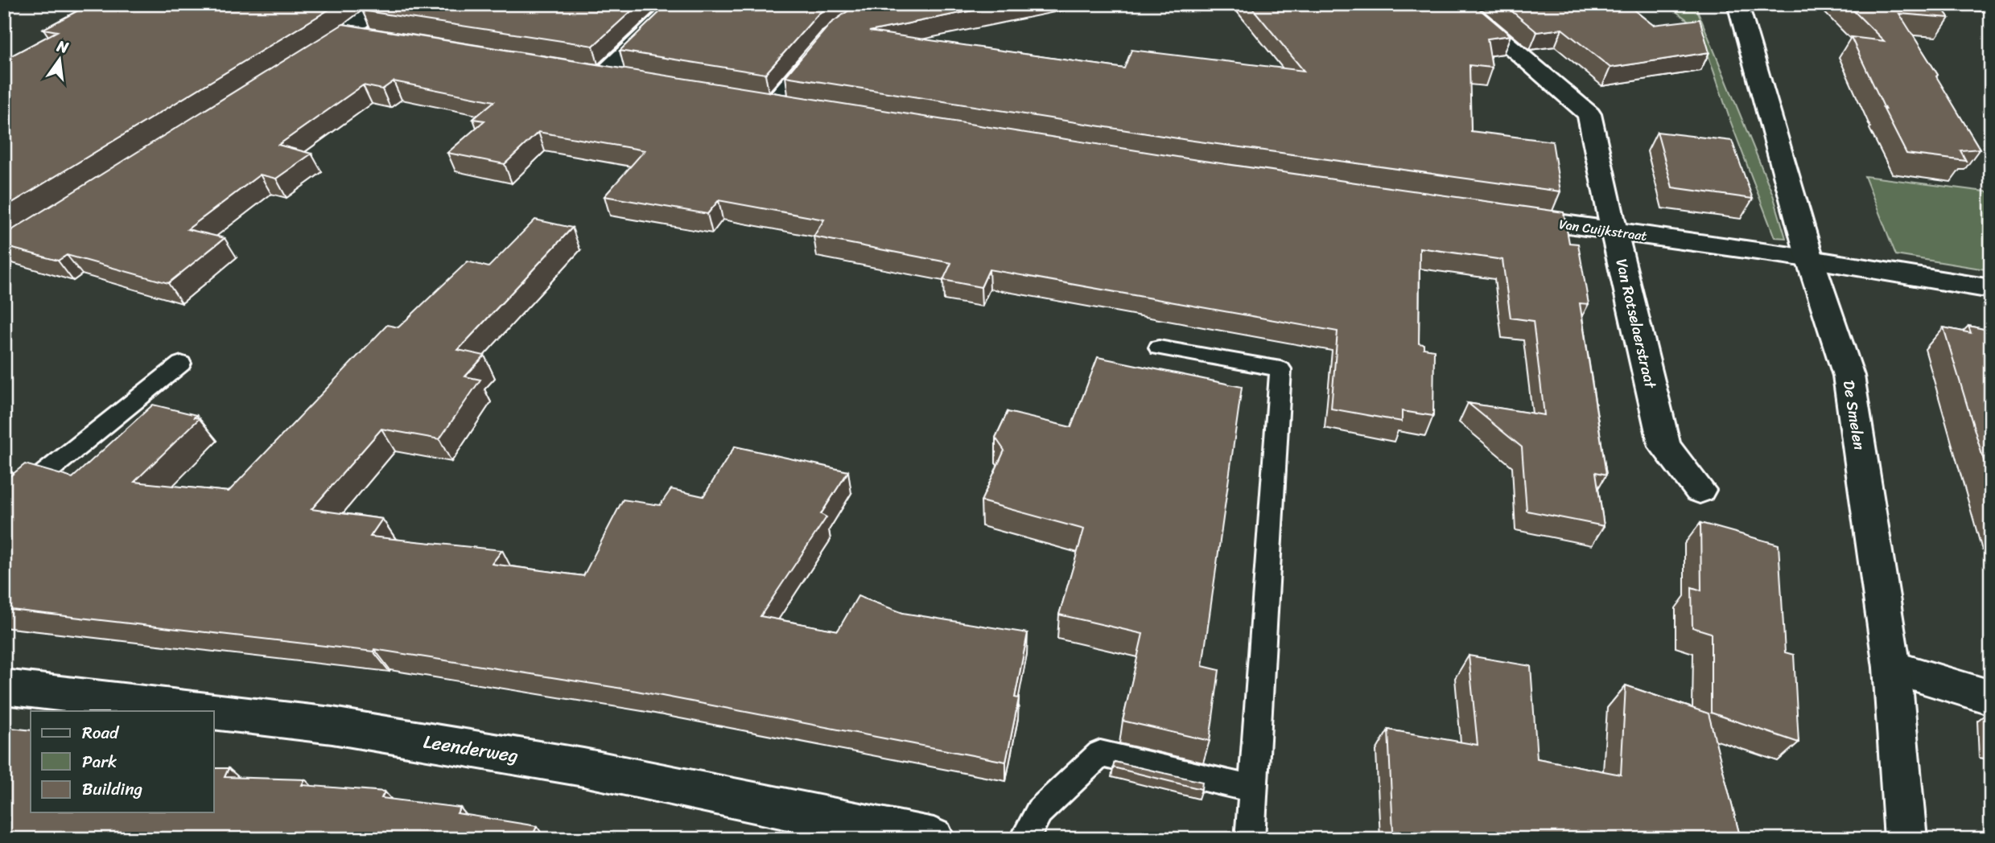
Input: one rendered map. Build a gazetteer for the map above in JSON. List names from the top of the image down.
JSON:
{
  "streets": {
    "street": [
      "Van Cuijkstraat",
      "Van Rotselaerstraat",
      "De Smelen",
      "Leenderweg"
    ]
  },
  "crossings": [
    ["Van Cuijkstraat", "Van Rotselaerstraat"],
    ["Van Cuijkstraat", "De Smelen"]
  ],
  "legend": ["Road", "Park", "Building"],
  "north": "top"
}
